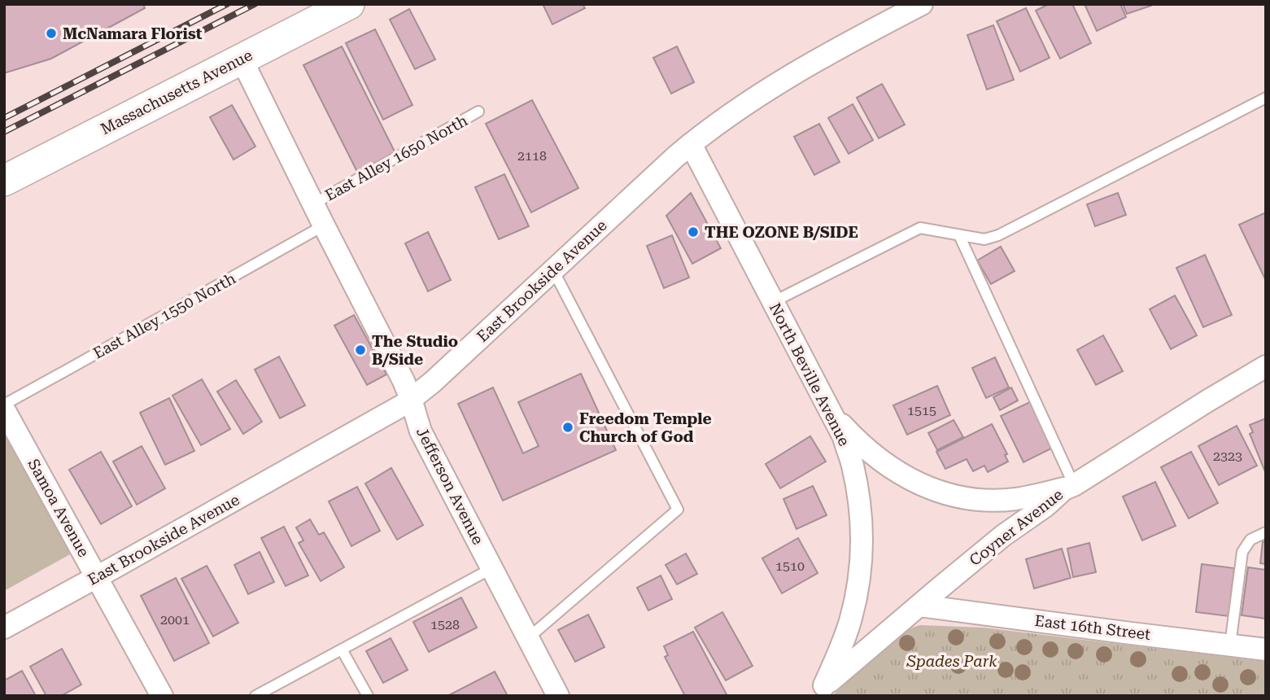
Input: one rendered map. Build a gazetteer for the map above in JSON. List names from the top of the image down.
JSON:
{
  "streets": {
    "street": [
      "Massachusetts Avenue",
      "East Brookside Avenue",
      "North Beville Avenue",
      "Jefferson Avenue",
      "Samoa Avenue",
      "Coyner Avenue",
      "East 16th Street"
    ],
    "lane": ["East Alley 1650 North", "East Alley 1550 North"]
  },
  "crossings": [
    ["Massachusetts Avenue", "Jefferson Avenue"],
    ["East Alley 1650 North", "Jefferson Avenue"],
    ["East Brookside Avenue", "North Beville Avenue"],
    ["East Brookside Avenue", "Jefferson Avenue"],
    ["East Brookside Avenue", "Samoa Avenue"],
    ["East Alley 1550 North", "Jefferson Avenue"],
    ["North Beville Avenue", "Coyner Avenue"],
    ["Coyner Avenue", "East 16th Street"]
  ],
  "parks": ["Spades Park"],
  "places": [
    "McNamara Florist",
    "THE OZONE B/SIDE",
    "The Studio B/Side",
    "Freedom Temple Church of God"
  ],
  "house_numbers": [
    "2118",
    "1515",
    "2323",
    "1510",
    "2001",
    "1528"
  ]
}
